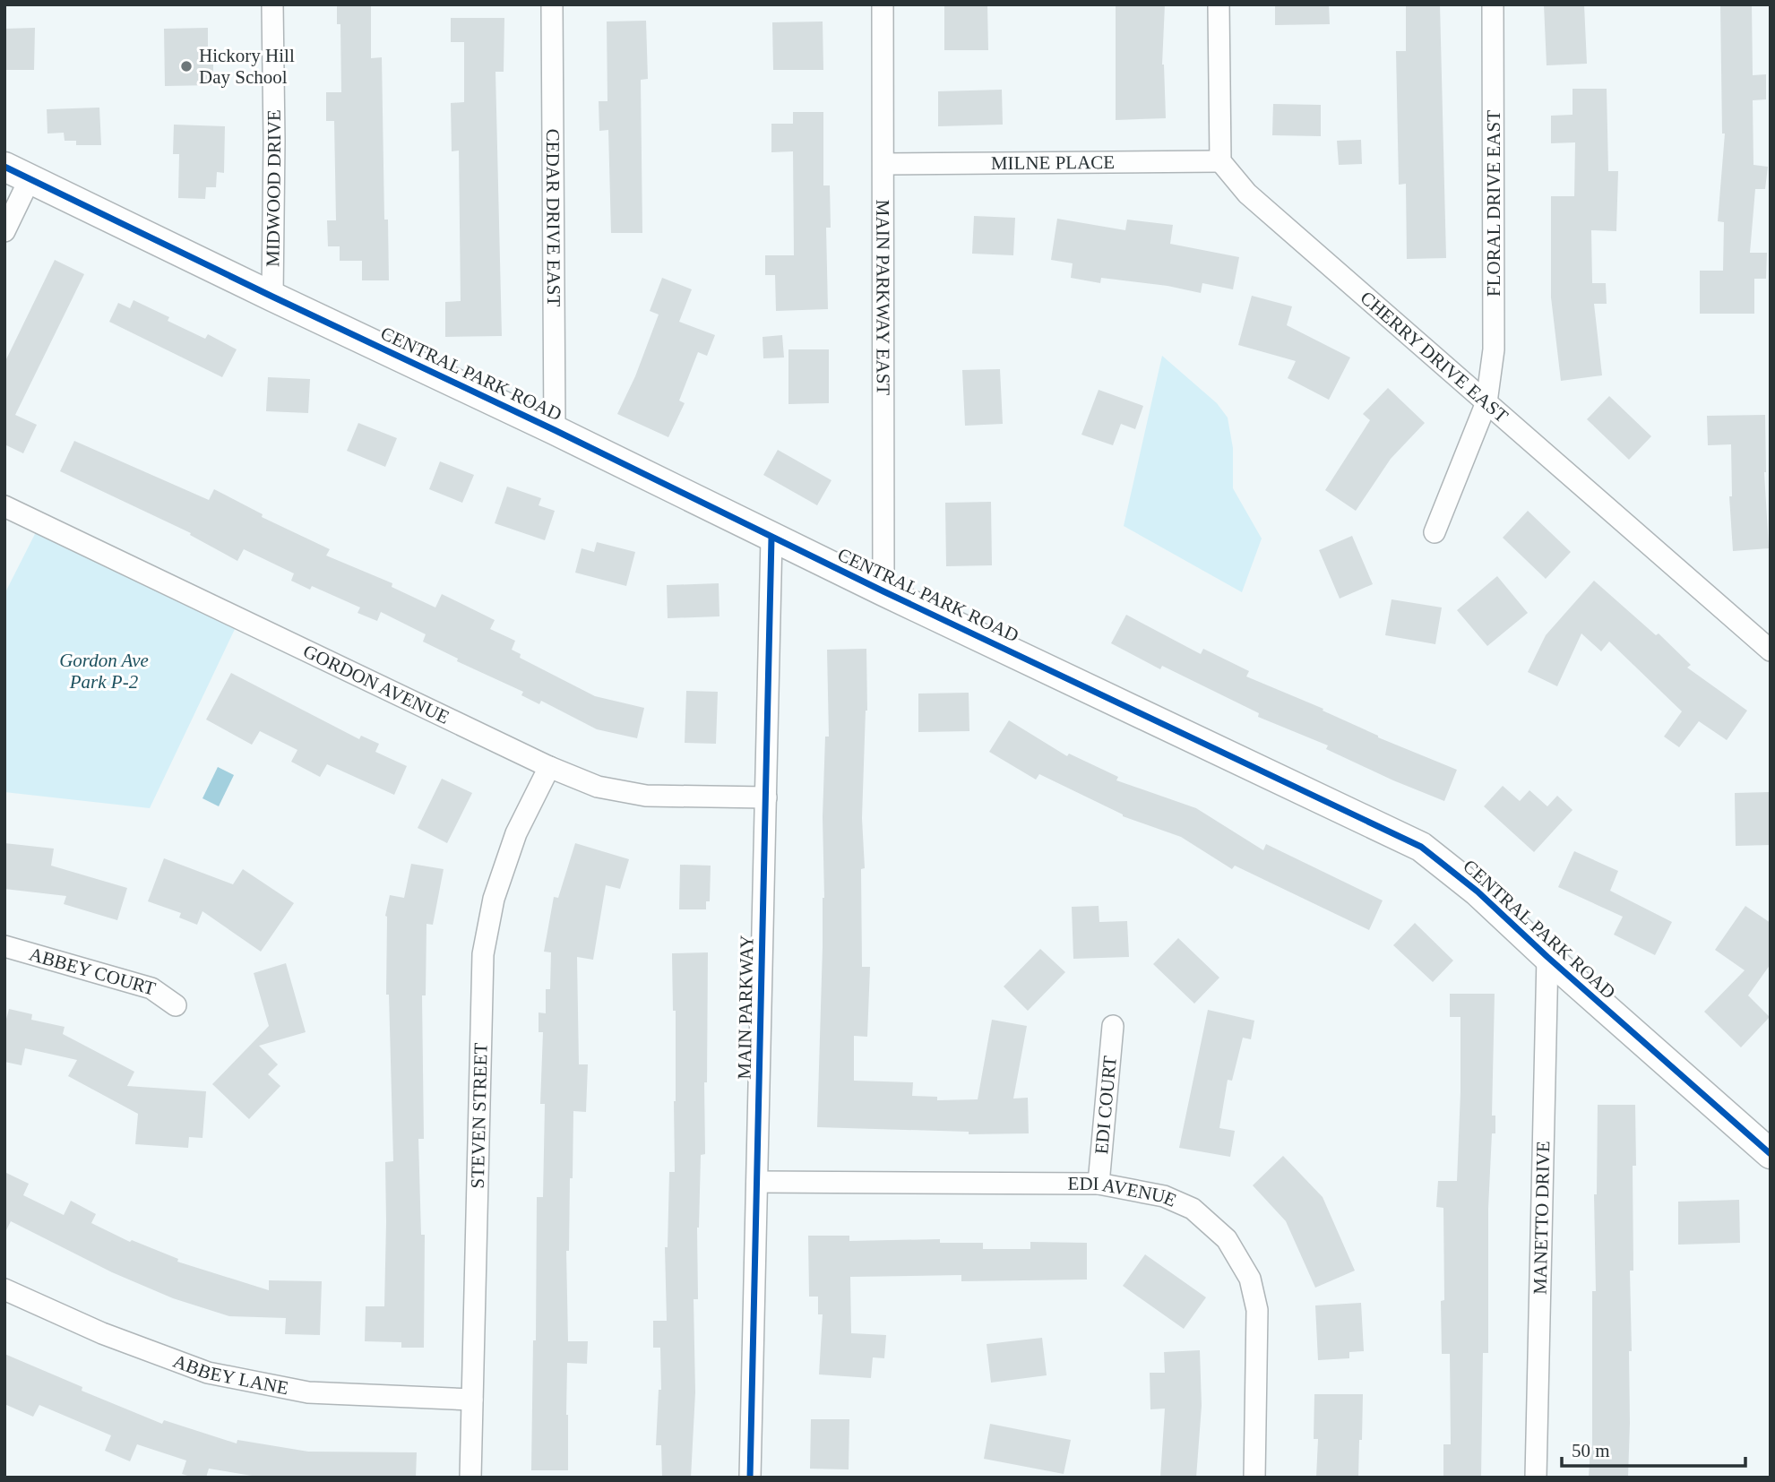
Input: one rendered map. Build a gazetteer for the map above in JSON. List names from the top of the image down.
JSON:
{
  "streets": {
    "street": [
      "MILNE PLACE",
      "MIDWOOD DRIVE",
      "FLORAL DRIVE EAST",
      "CEDAR DRIVE EAST",
      "MAIN PARKWAY EAST",
      "CHERRY DRIVE EAST",
      "CENTRAL PARK ROAD",
      "GORDON AVENUE",
      "ABBEY COURT",
      "MAIN PARKWAY",
      "EDI COURT",
      "STEVEN STREET",
      "EDI AVENUE",
      "MANETTO DRIVE",
      "ABBEY LANE"
    ]
  },
  "crossings": [
    ["MILNE PLACE", "MAIN PARKWAY EAST"],
    ["MILNE PLACE", "CHERRY DRIVE EAST"],
    ["MIDWOOD DRIVE", "CENTRAL PARK ROAD"],
    ["FLORAL DRIVE EAST", "CHERRY DRIVE EAST"],
    ["CEDAR DRIVE EAST", "CENTRAL PARK ROAD"],
    ["MAIN PARKWAY EAST", "CENTRAL PARK ROAD"],
    ["CENTRAL PARK ROAD", "MAIN PARKWAY"],
    ["CENTRAL PARK ROAD", "MANETTO DRIVE"],
    ["GORDON AVENUE", "MAIN PARKWAY"],
    ["GORDON AVENUE", "STEVEN STREET"],
    ["MAIN PARKWAY", "EDI AVENUE"],
    ["EDI COURT", "EDI AVENUE"],
    ["STEVEN STREET", "ABBEY LANE"]
  ],
  "parks": ["Gordon Ave Park P-2"],
  "places": ["Hickory Hill Day School"],
  "scale_bar": "50 m"
}
